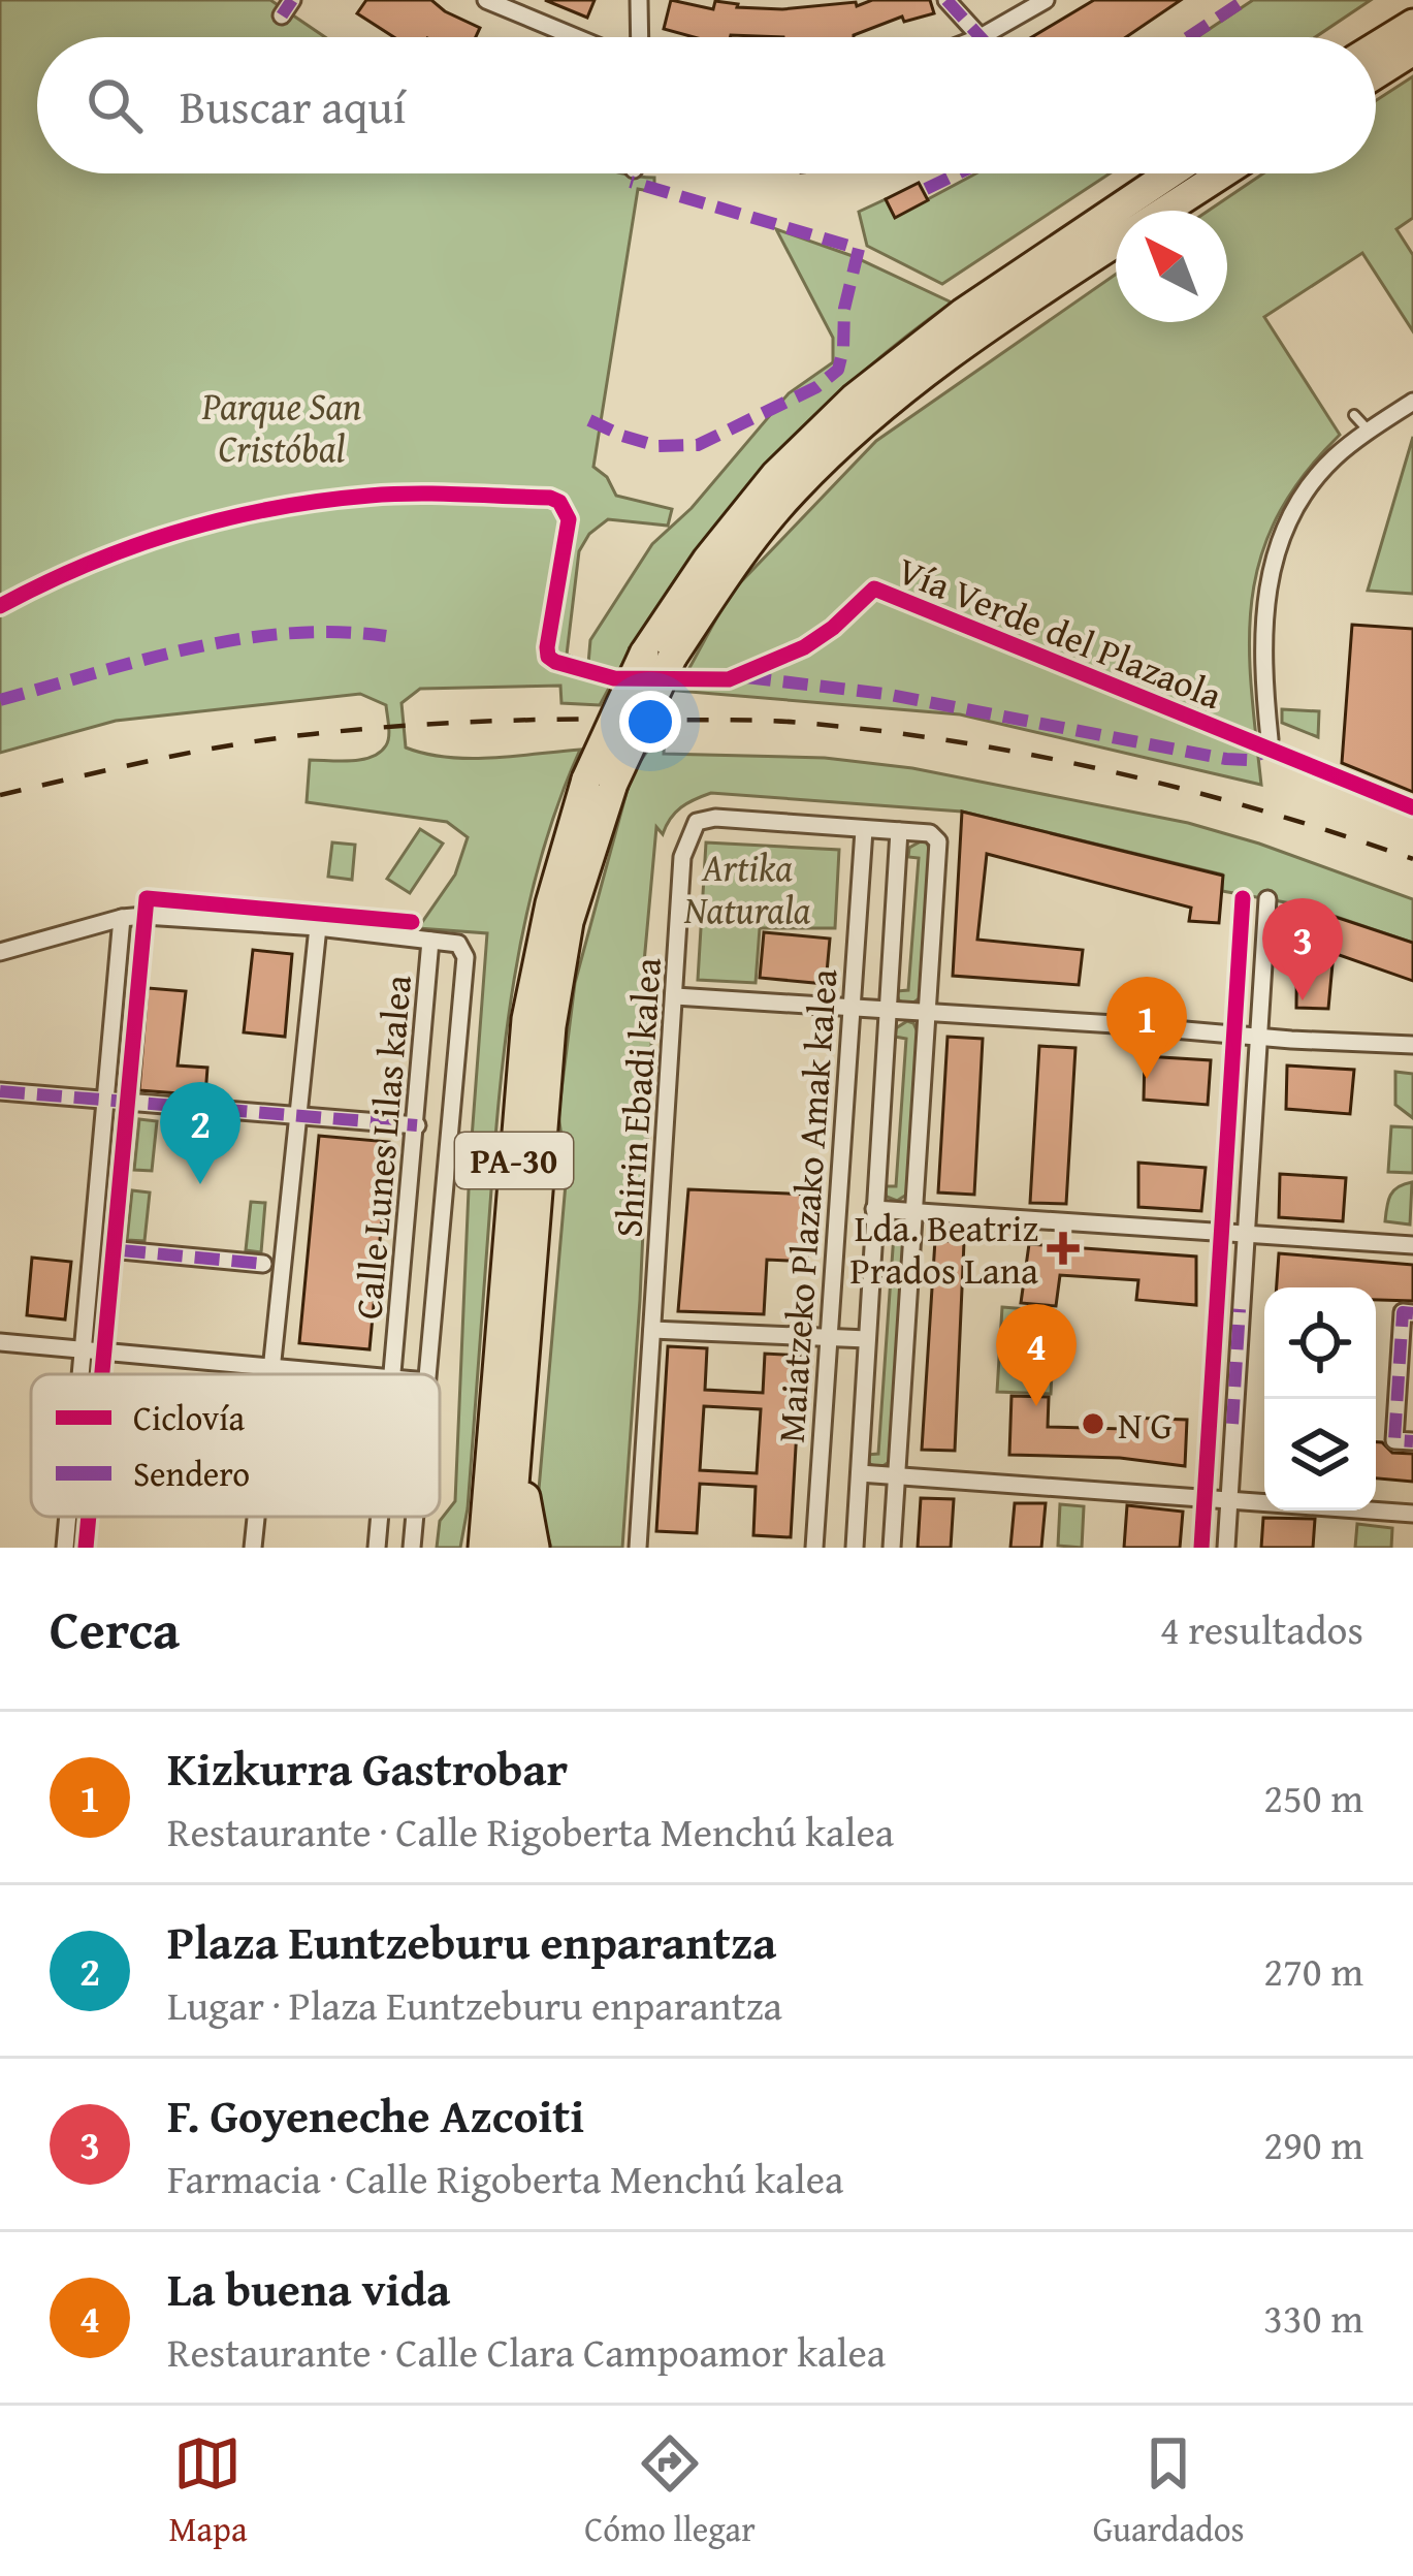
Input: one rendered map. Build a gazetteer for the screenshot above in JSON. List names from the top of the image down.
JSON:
{
  "streets": {
    "highway": ["PA-30"],
    "street": ["Shirin Ebadi kalea", "Calle Lunes Lilas kalea", "Maiatzeko Plazako Amak kalea"],
    "cycle path": ["Vía Verde del Plazaola"]
  },
  "crossings": [
    ["Shirin Ebadi kalea", "Maiatzeko Plazako Amak kalea"]
  ],
  "parks": ["Parque San Cristóbal", "Artika Naturala"],
  "places": {
    "health": ["Lda. Beatriz Prados Lana"],
    "other": ["N G"]
  },
  "legend": ["Ciclovía", "Sendero"],
  "north": "top left",
  "page": {
    "search": "Buscar aquí",
    "pins": [
      "3",
      "1",
      "2",
      "4"
    ],
    "heading": ["Cerca", "4 resultados"],
    "list": [
      {
        "mark": "1",
        "name": "Kizkurra Gastrobar",
        "note": "Restaurante · Calle Rigoberta Menchú kalea",
        "value": "250 m"
      },
      {
        "mark": "2",
        "name": "Plaza Euntzeburu enparantza",
        "note": "Lugar · Plaza Euntzeburu enparantza",
        "value": "270 m"
      },
      {
        "mark": "3",
        "name": "F. Goyeneche Azcoiti",
        "note": "Farmacia · Calle Rigoberta Menchú kalea",
        "value": "290 m"
      },
      {
        "mark": "4",
        "name": "La buena vida",
        "note": "Restaurante · Calle Clara Campoamor kalea",
        "value": "330 m"
      }
    ],
    "nav": ["Mapa", "Cómo llegar", "Guardados"]
  }
}
